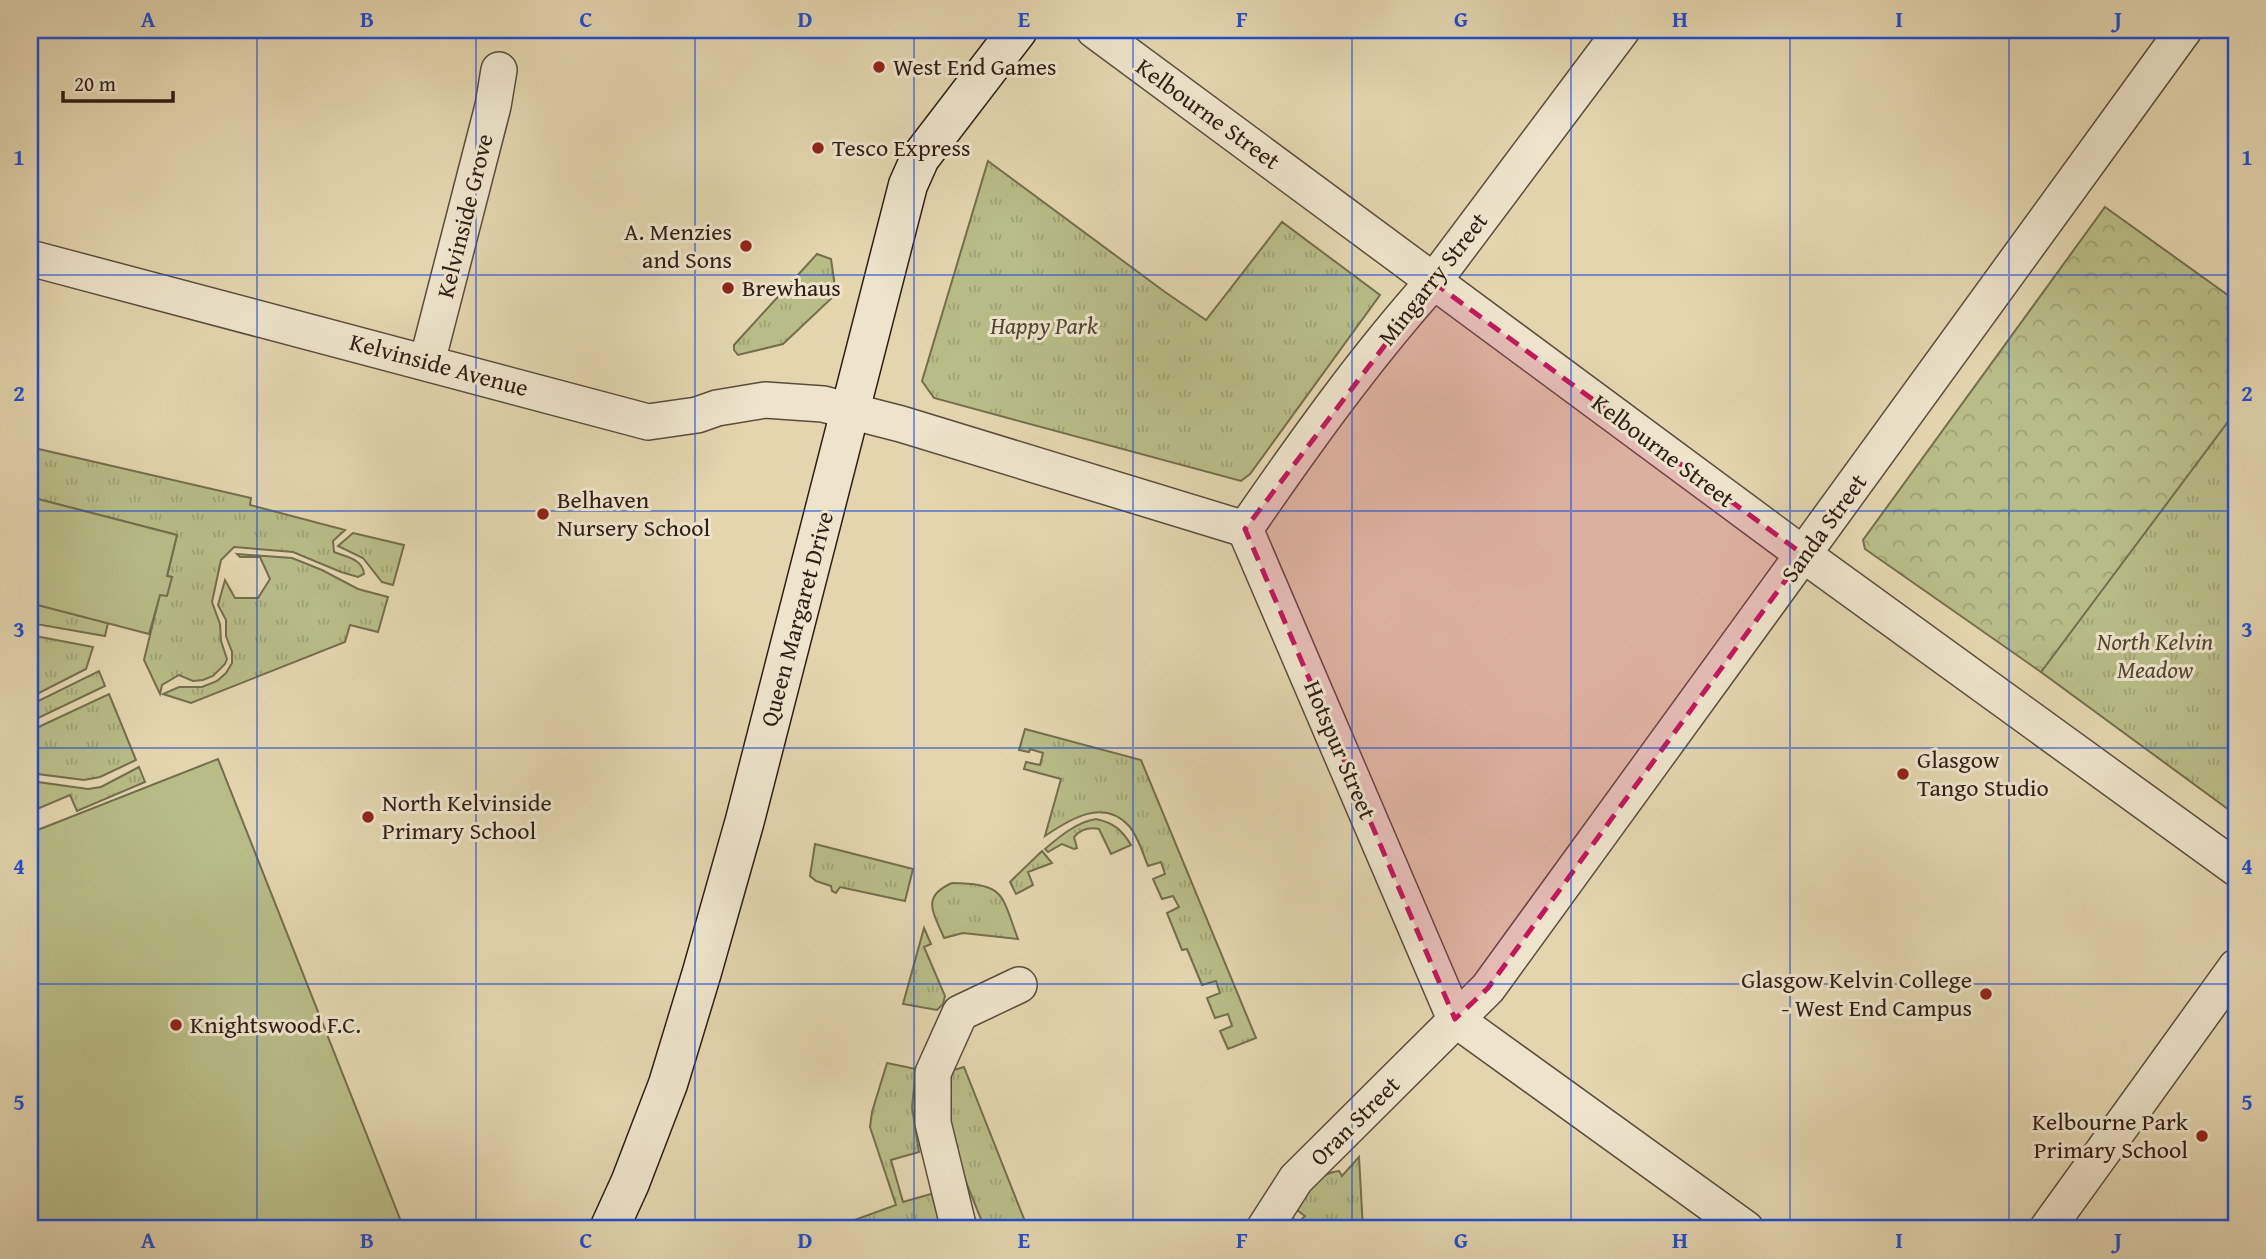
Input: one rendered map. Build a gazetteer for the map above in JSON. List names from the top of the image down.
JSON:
{
  "streets": {
    "main road": ["Queen Margaret Drive"],
    "street": [
      "Kelbourne Street",
      "Kelvinside Grove",
      "Mingarry Street",
      "Kelvinside Avenue",
      "Sanda Street",
      "Hotspur Street",
      "Oran Street"
    ]
  },
  "crossings": [
    ["Kelbourne Street", "Mingarry Street"],
    ["Kelbourne Street", "Sanda Street"],
    ["Kelvinside Grove", "Kelvinside Avenue"],
    ["Mingarry Street", "Hotspur Street"],
    ["Kelvinside Avenue", "Queen Margaret Drive"],
    ["Sanda Street", "Hotspur Street"],
    ["Sanda Street", "Oran Street"],
    ["Hotspur Street", "Oran Street"]
  ],
  "parks": ["Happy Park", "North Kelvin Meadow"],
  "places": [
    "West End Games",
    "Tesco Express",
    "A. Menzies and Sons",
    "Brewhaus",
    "Belhaven Nursery School",
    "Glasgow Tango Studio",
    "North Kelvinside Primary School",
    "Glasgow Kelvin College - West End Campus",
    "Knightswood F.C.",
    "Kelbourne Park Primary School"
  ],
  "scale_bar": "20 m",
  "grid": {
    "columns": [
      "A",
      "B",
      "C",
      "D",
      "E",
      "F",
      "G",
      "H",
      "I",
      "J"
    ],
    "rows": [
      "1",
      "2",
      "3",
      "4",
      "5"
    ]
  }
}
